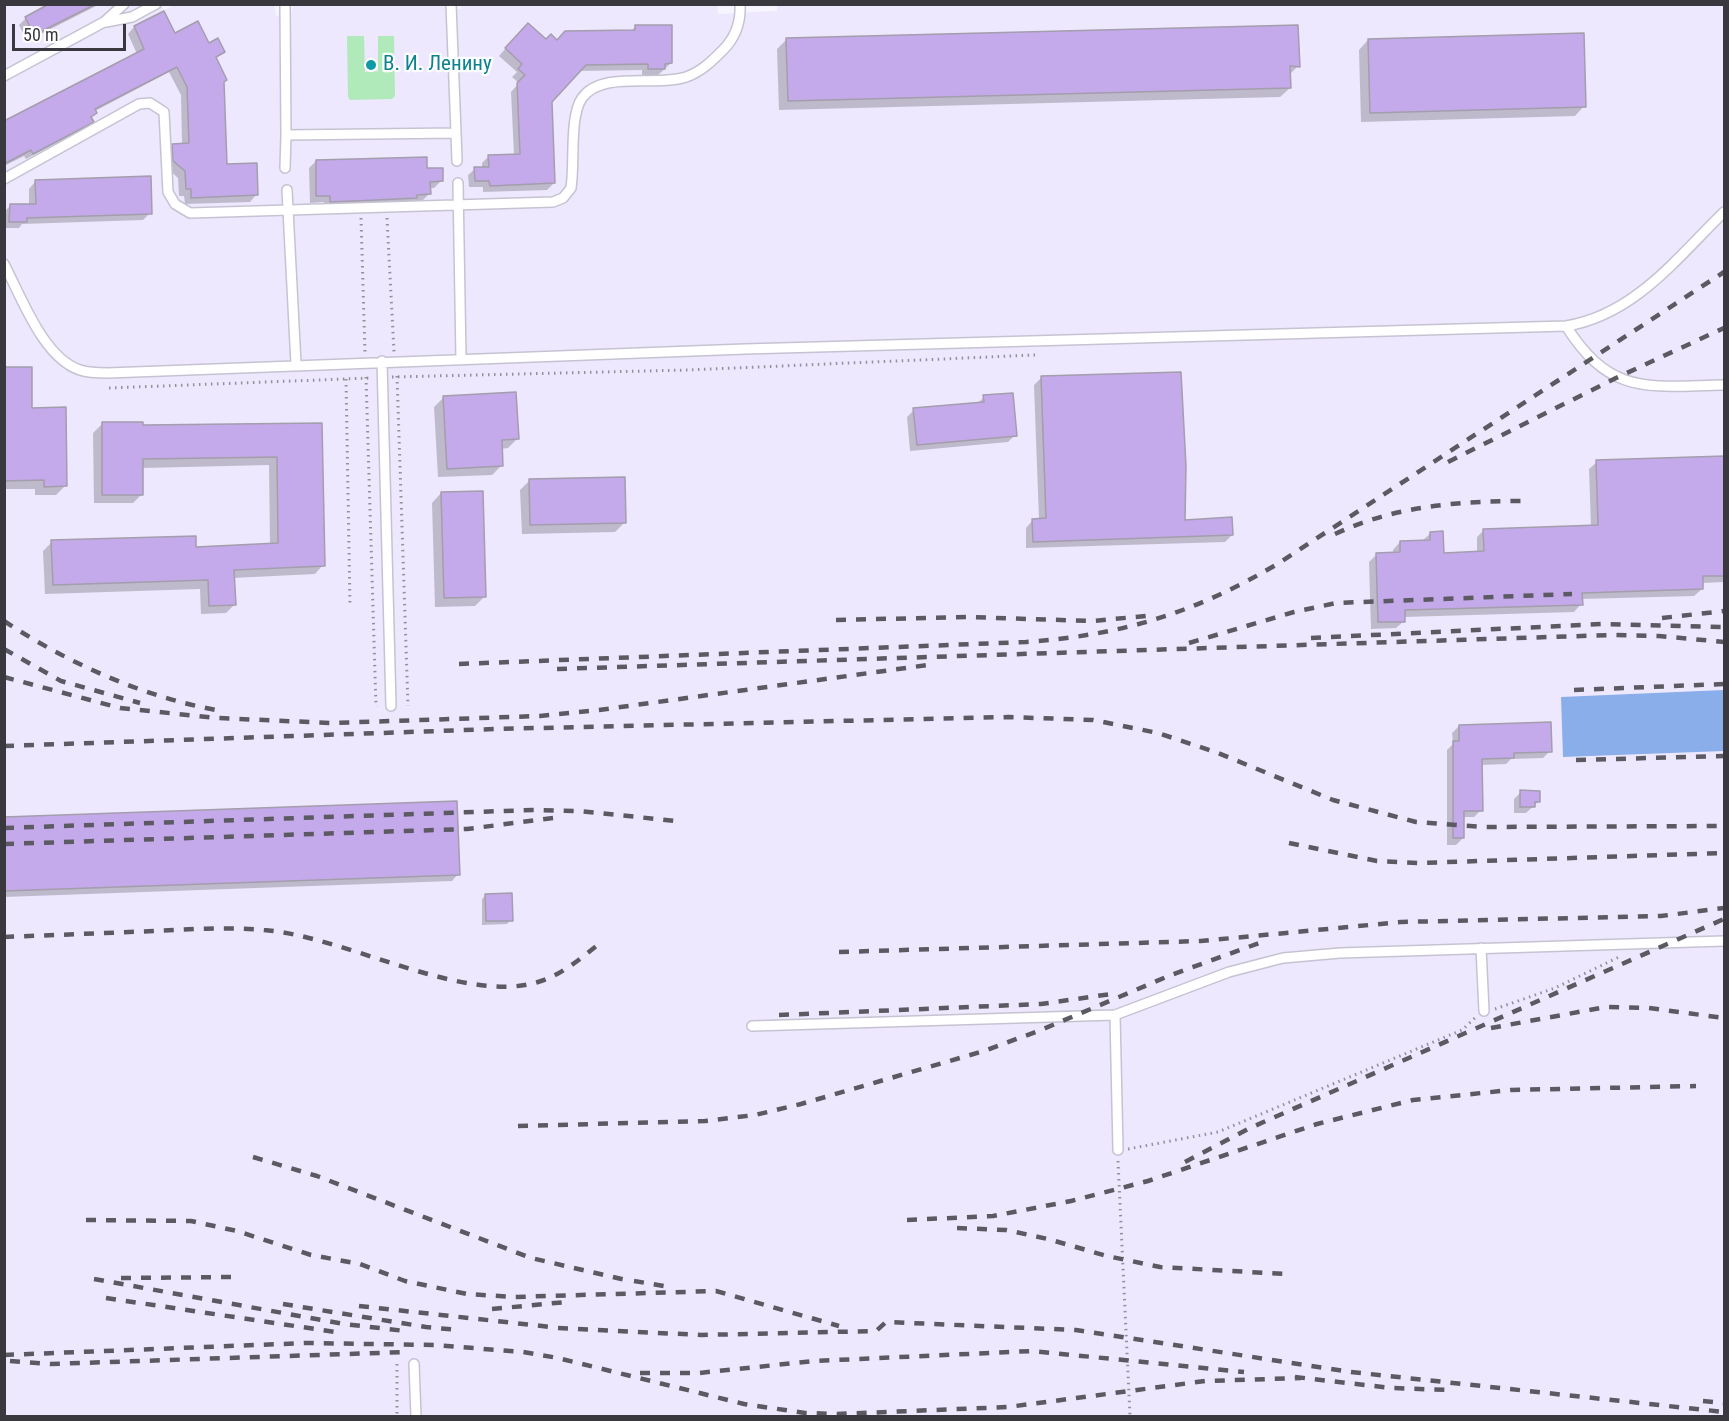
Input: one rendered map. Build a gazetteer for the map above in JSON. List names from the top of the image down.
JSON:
{
  "places": ["В. И. Ленину"],
  "scale_bar": "50 m"
}
